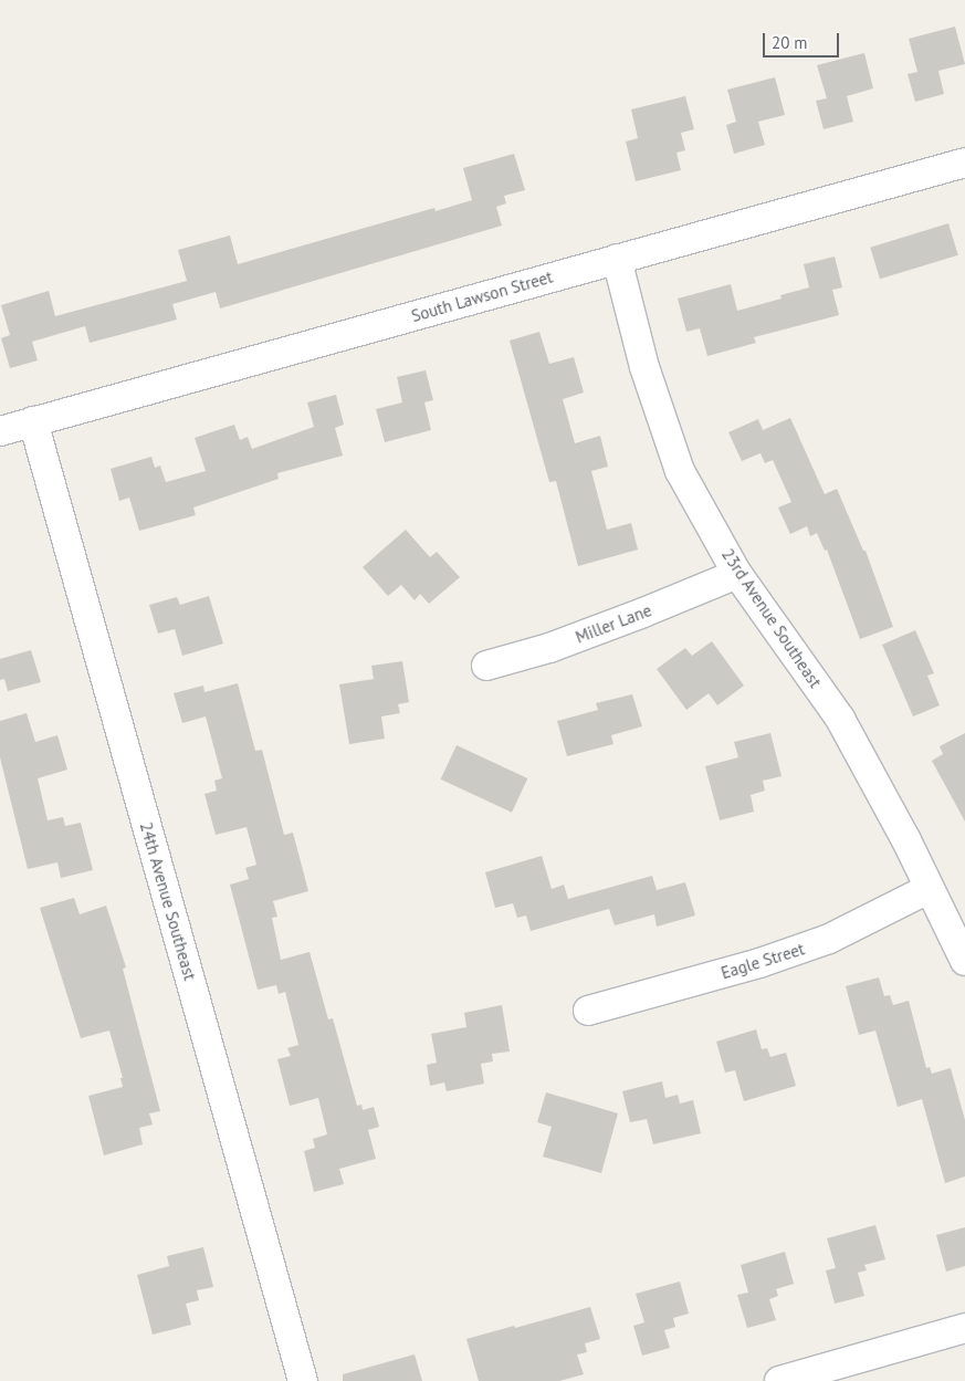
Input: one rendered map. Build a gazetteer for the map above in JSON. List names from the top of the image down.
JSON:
{
  "streets": {
    "street": [
      "South Lawson Street",
      "23rd Avenue Southeast",
      "Miller Lane",
      "24th Avenue Southeast",
      "Eagle Street"
    ]
  },
  "crossings": [
    ["South Lawson Street", "23rd Avenue Southeast"],
    ["South Lawson Street", "24th Avenue Southeast"],
    ["23rd Avenue Southeast", "Miller Lane"],
    ["23rd Avenue Southeast", "Eagle Street"]
  ],
  "scale_bar": "20 m"
}
